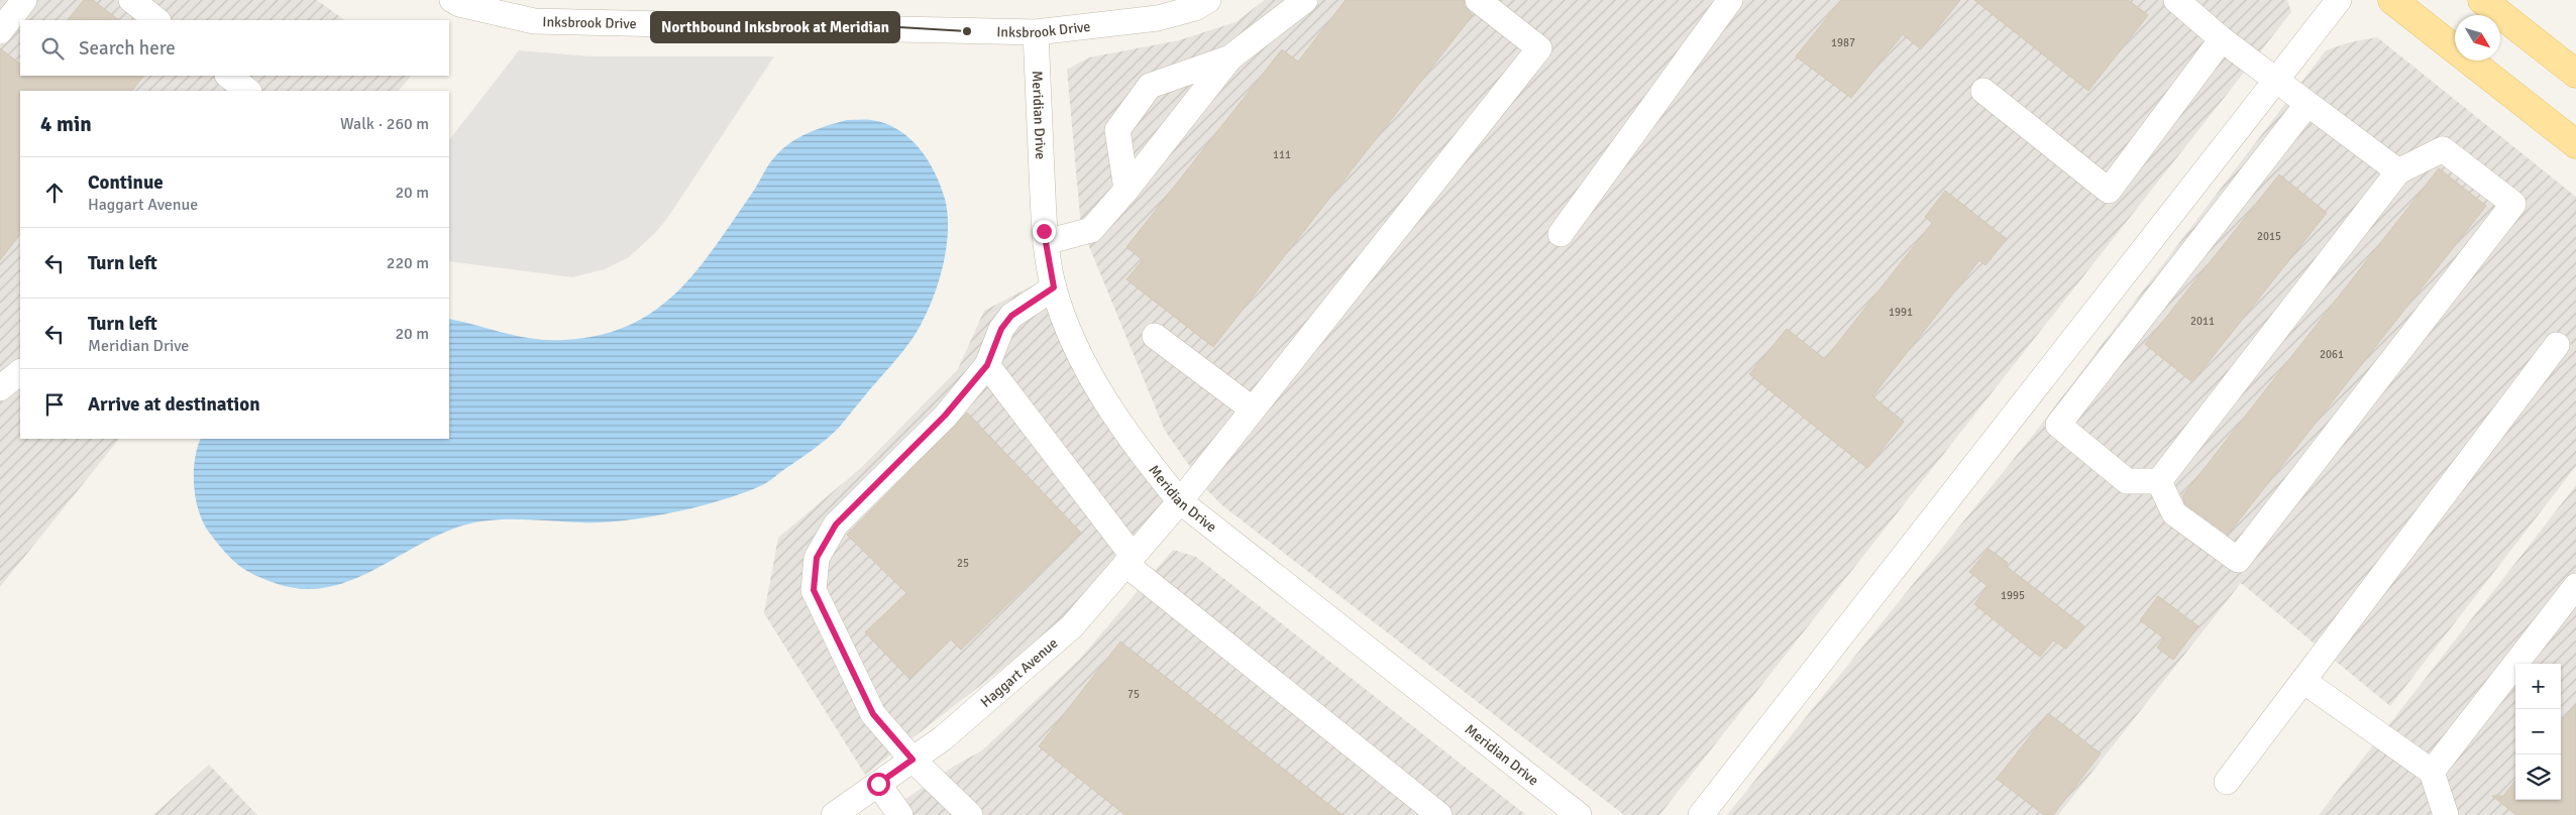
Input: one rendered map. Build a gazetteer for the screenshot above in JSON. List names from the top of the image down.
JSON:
{
  "streets": {
    "street": ["Inksbrook Drive", "Meridian Drive", "Haggart Avenue"]
  },
  "crossings": [
    ["Inksbrook Drive", "Meridian Drive"],
    ["Meridian Drive", "Haggart Avenue"]
  ],
  "places": ["Northbound Inksbrook at Meridian"],
  "house_numbers": [
    "1987",
    "111",
    "2015",
    "1991",
    "2011",
    "2061",
    "25",
    "1995",
    "75"
  ],
  "north": "bottom right",
  "page": {
    "search": "Search here",
    "heading": ["4 min", "Walk · 260 m"],
    "list": [
      ["Continue", "Haggart Avenue", "20 m"],
      ["Turn left", "220 m"],
      ["Turn left", "Meridian Drive", "20 m"],
      "Arrive at destination"
    ],
    "map_buttons": ["+", "−"]
  }
}
